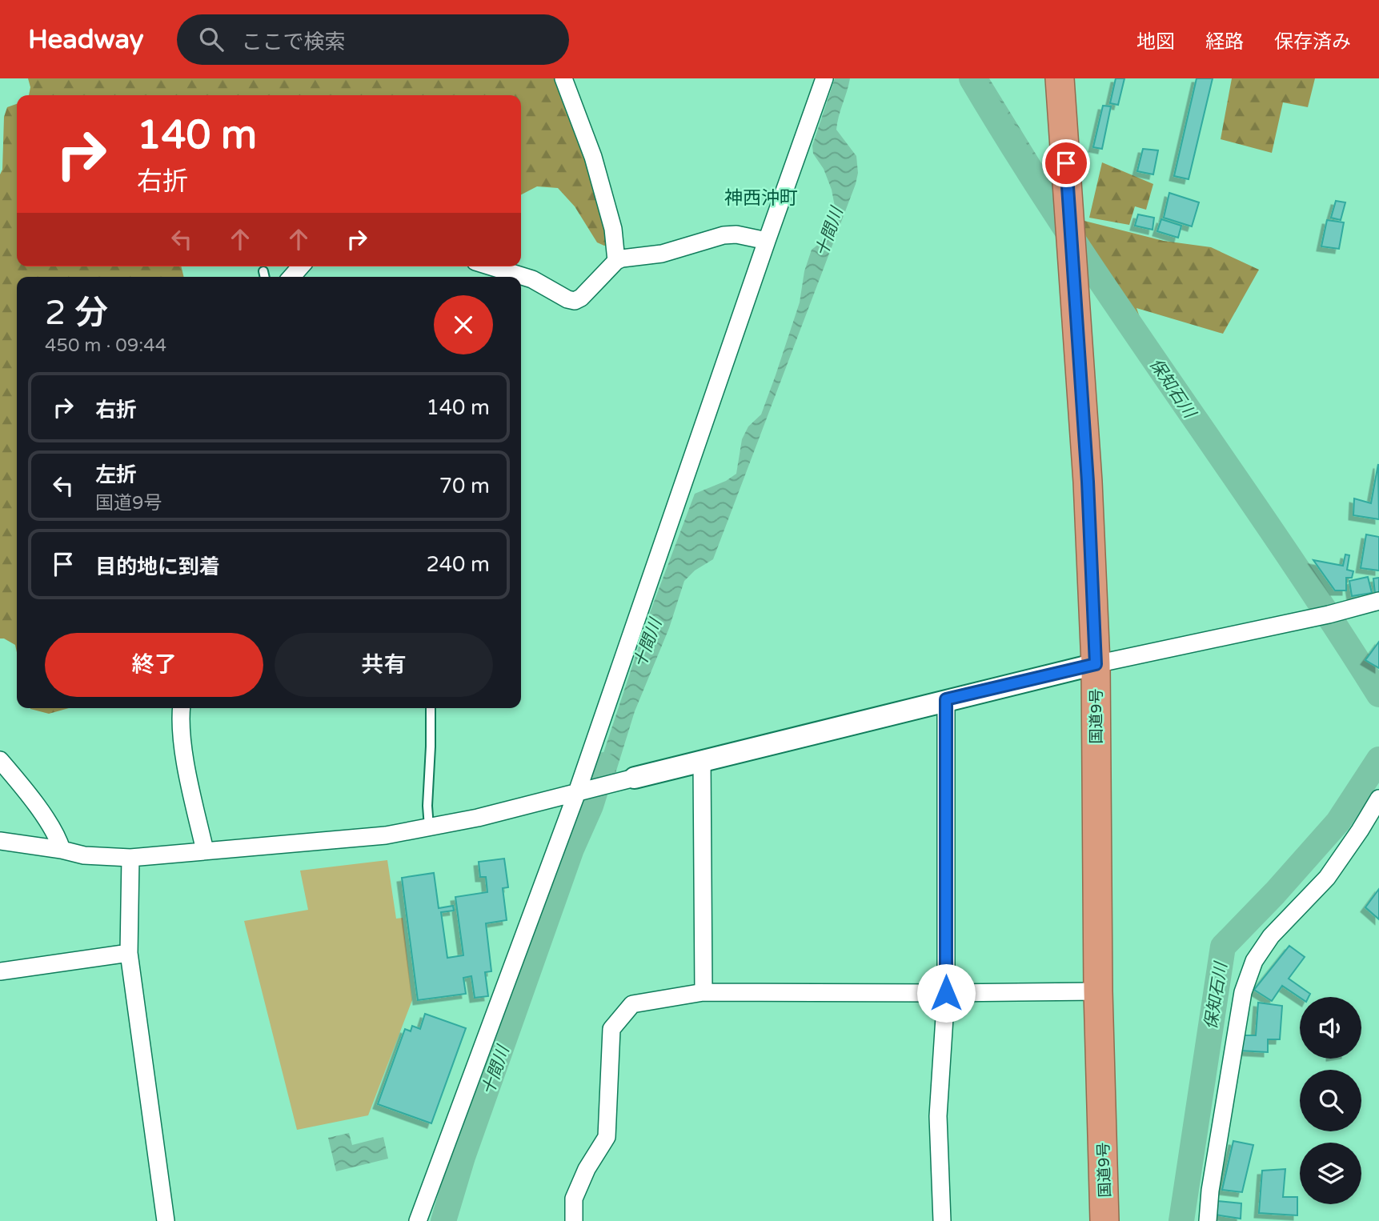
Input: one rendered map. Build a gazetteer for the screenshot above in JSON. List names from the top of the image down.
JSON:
{
  "streets": {
    "highway": ["国道9号"]
  },
  "districts": ["神西沖町"],
  "water": ["十間川", "保知石川"],
  "page": {
    "header": "Headway",
    "search": "ここで検索",
    "nav": ["地図", "経路", "保存済み"],
    "turn": ["140 m", "右折"],
    "heading": ["2 分", "450 m · 09:44"],
    "list": [
      {
        "name": "右折",
        "value": "140 m"
      },
      {
        "name": "左折",
        "note": "国道9号",
        "value": "70 m"
      },
      {
        "name": "目的地に到着",
        "value": "240 m"
      }
    ],
    "buttons": ["終了", "共有"]
  }
}
